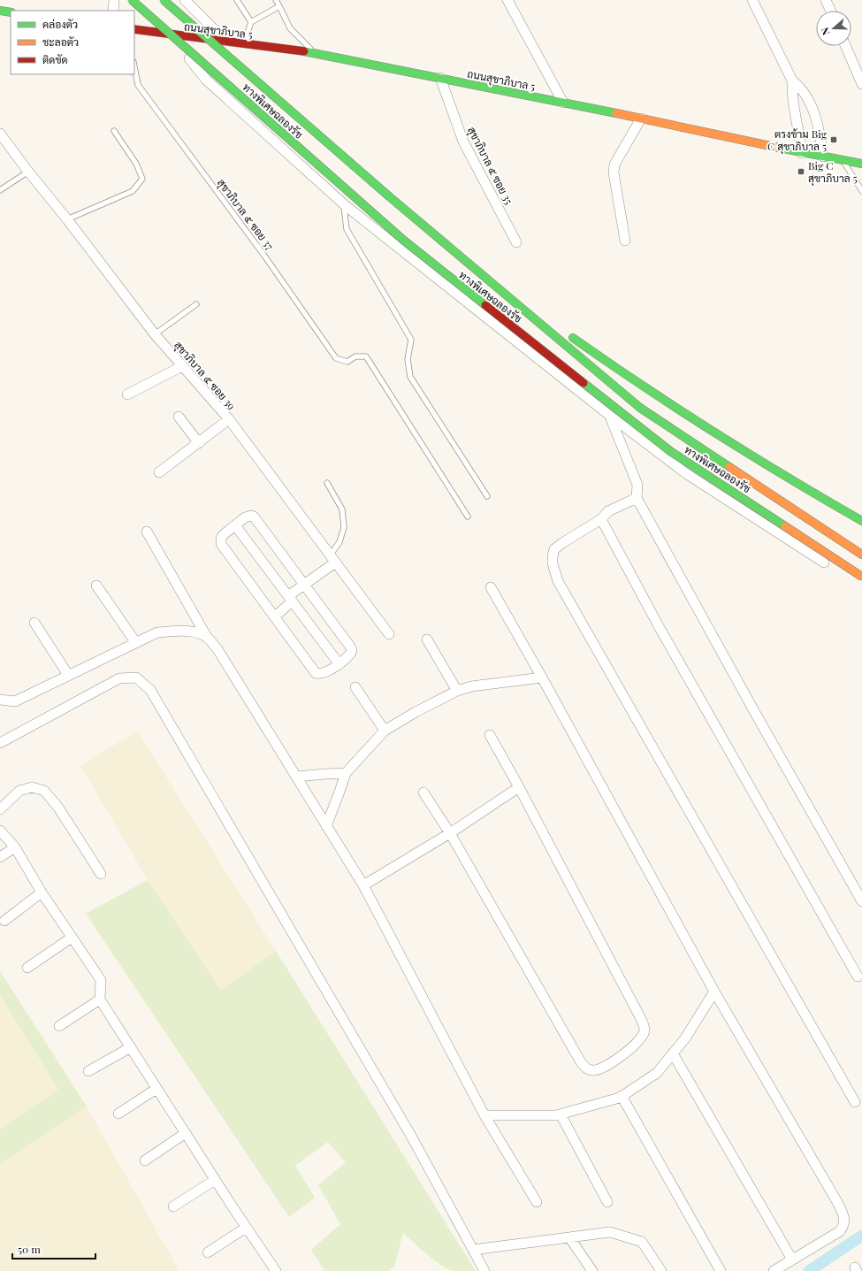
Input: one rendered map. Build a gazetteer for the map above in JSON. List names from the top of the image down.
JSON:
{
  "streets": {
    "main road": ["ถนนสุขาภิบาล 5", "ทางพิเศษฉลองรัช"],
    "street": ["สุขาภิบาล ๕ ซอย 35", "สุขาภิบาล ๕ ซอย 39"],
    "lane": ["สุขาภิบาล ๕ ซอย 37"]
  },
  "crossings": [
    ["ถนนสุขาภิบาล 5", "สุขาภิบาล ๕ ซอย 35"]
  ],
  "places": {
    "transit": ["ตรงข้าม Big C สุขาภิบาล 5", "Big C สุขาภิบาล 5"]
  },
  "legend": ["คล่องตัว", "ชะลอตัว", "ติดขัด"],
  "scale_bar": "50 m",
  "north": "left"
}
